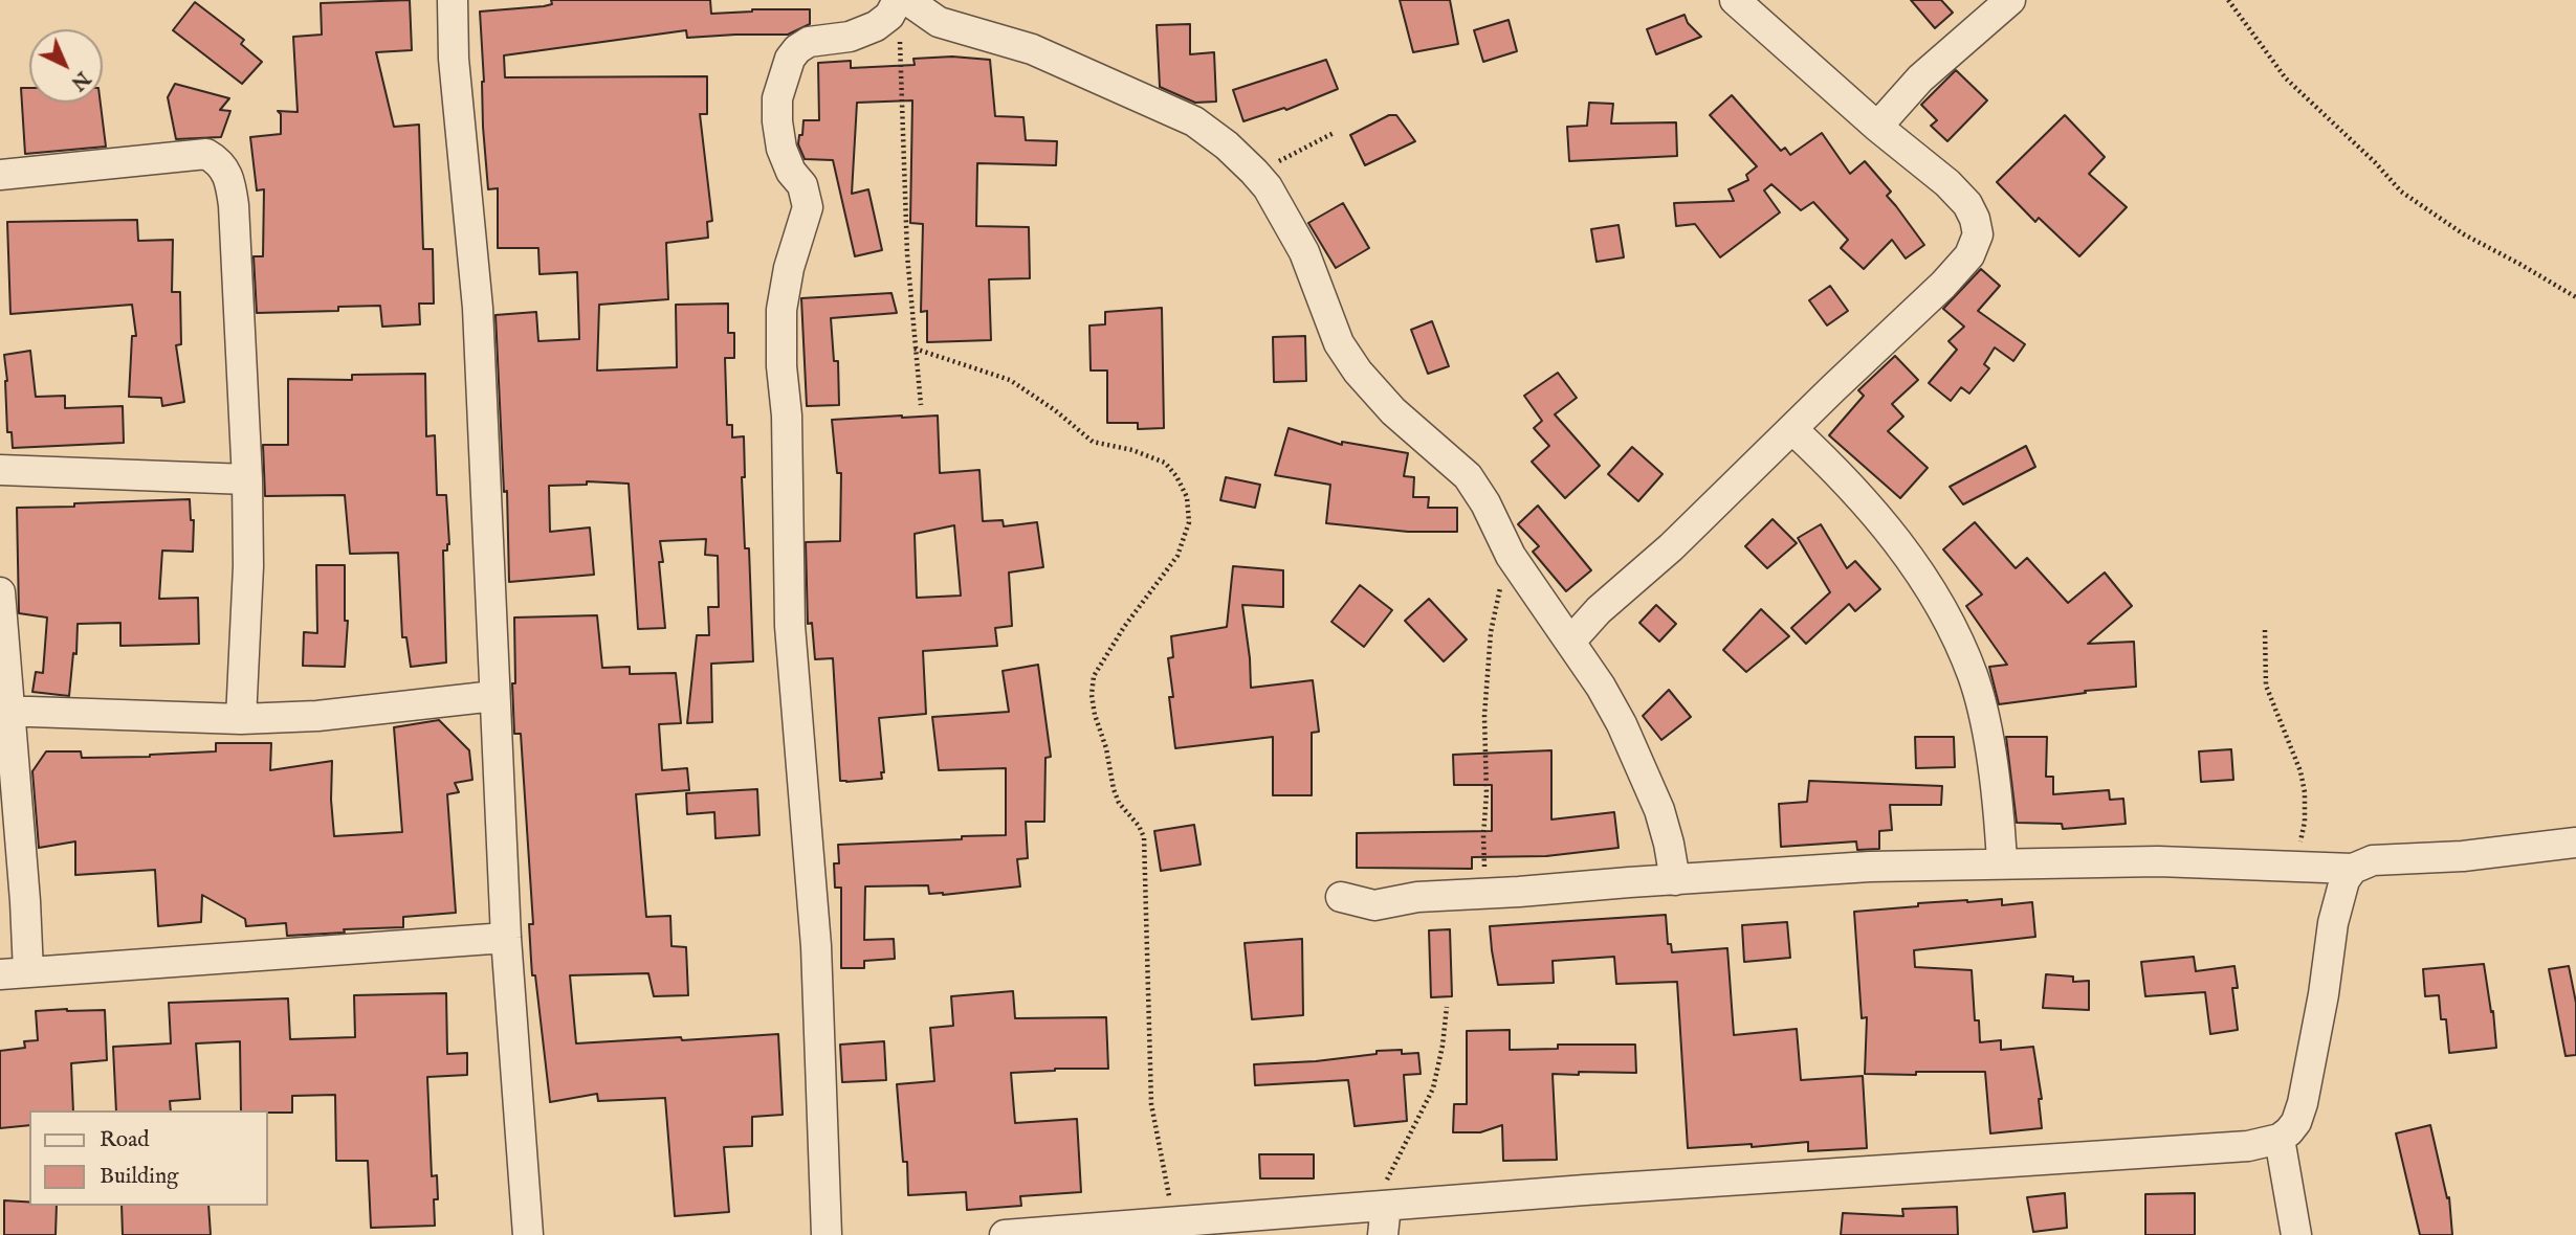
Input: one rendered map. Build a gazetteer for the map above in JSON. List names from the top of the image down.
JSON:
{
  "legend": ["Road", "Building"],
  "north": "bottom right"
}
